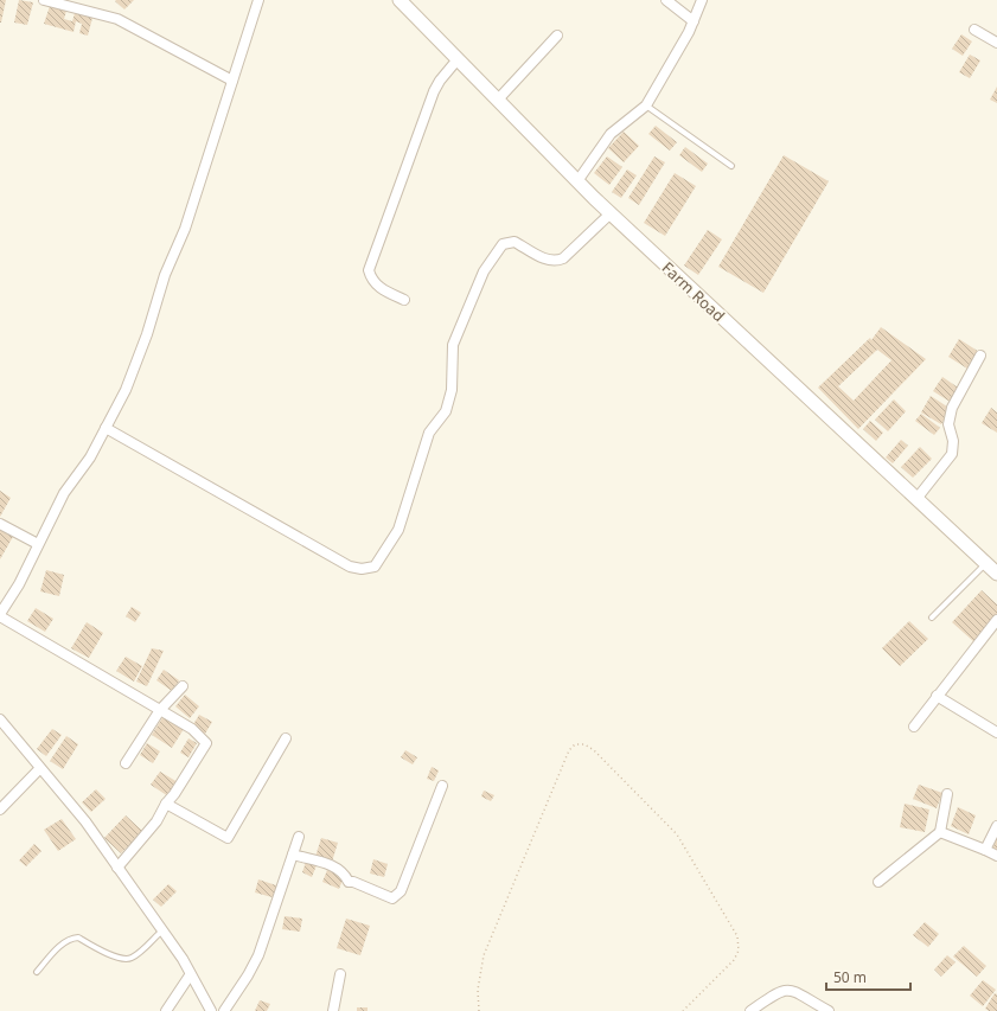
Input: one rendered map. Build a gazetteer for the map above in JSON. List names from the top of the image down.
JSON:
{
  "streets": {
    "main road": ["Farm Road"]
  },
  "scale_bar": "50 m"
}
